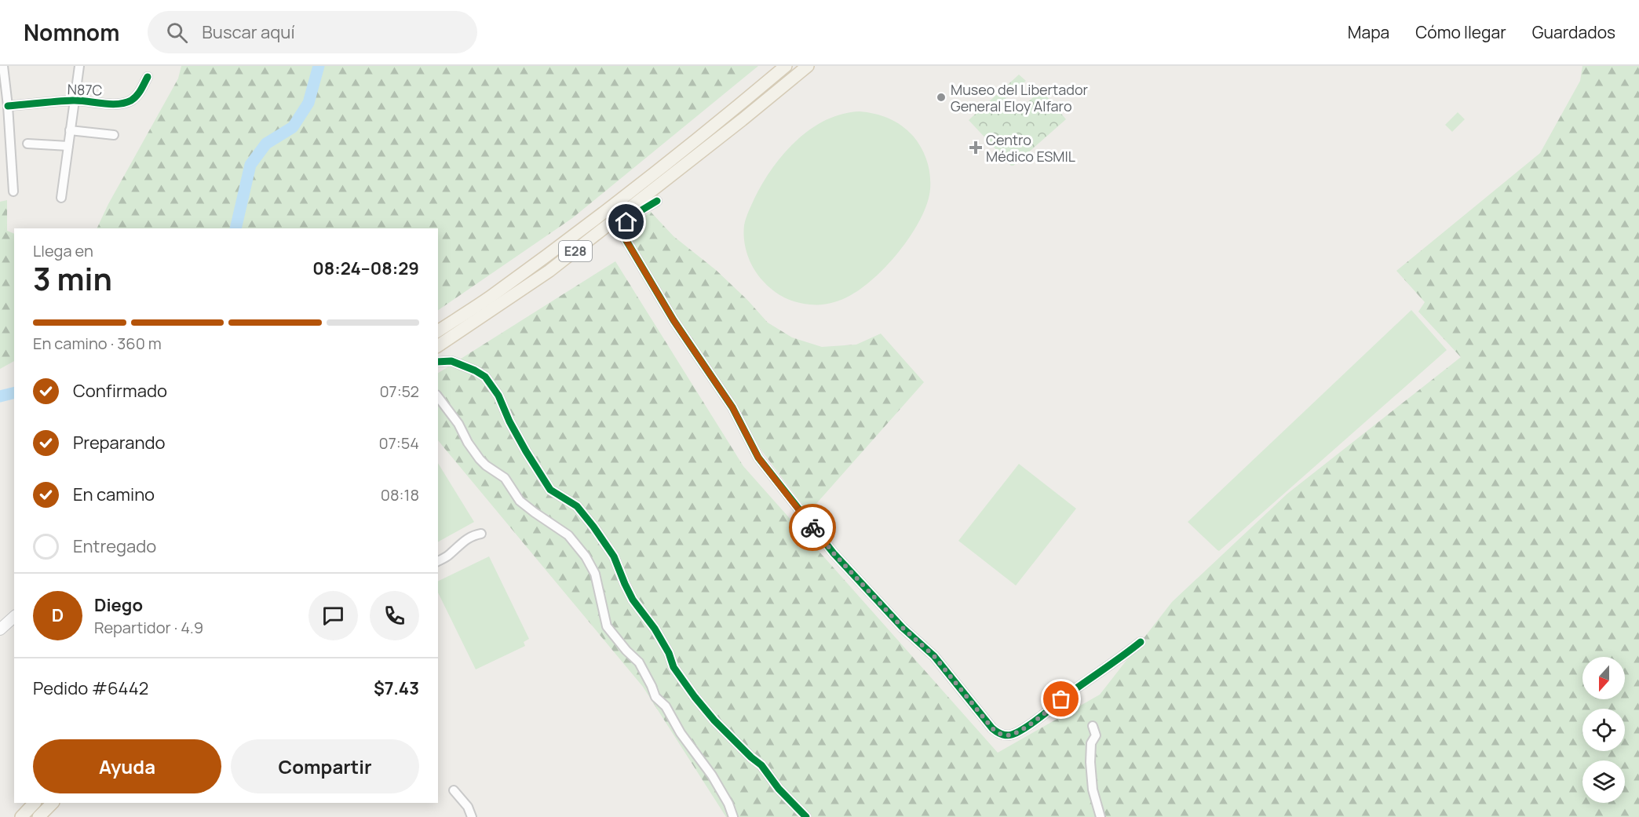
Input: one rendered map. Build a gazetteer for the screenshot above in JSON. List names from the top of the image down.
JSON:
{
  "streets": {
    "main road": ["E28"],
    "street": ["N87C"]
  },
  "places": {
    "other": ["Museo del Libertador General Eloy Alfaro"],
    "health": ["Centro Médico ESMIL"]
  },
  "north": "bottom",
  "page": {
    "header": "Nomnom",
    "search": "Buscar aquí",
    "nav": ["Mapa", "Cómo llegar", "Guardados"],
    "heading": ["3 min", "Llega en", "08:24–08:29"],
    "panel": [
      "Diego",
      "Repartidor · 4.9",
      "Pedido #6442",
      "$7.43"
    ],
    "bar": "En camino · 360 m",
    "list": [
      ["Confirmado", "07:52"],
      ["Preparando", "07:54"],
      ["En camino", "08:18"],
      "Entregado"
    ],
    "round": "D",
    "buttons": ["Ayuda", "Compartir"]
  }
}
